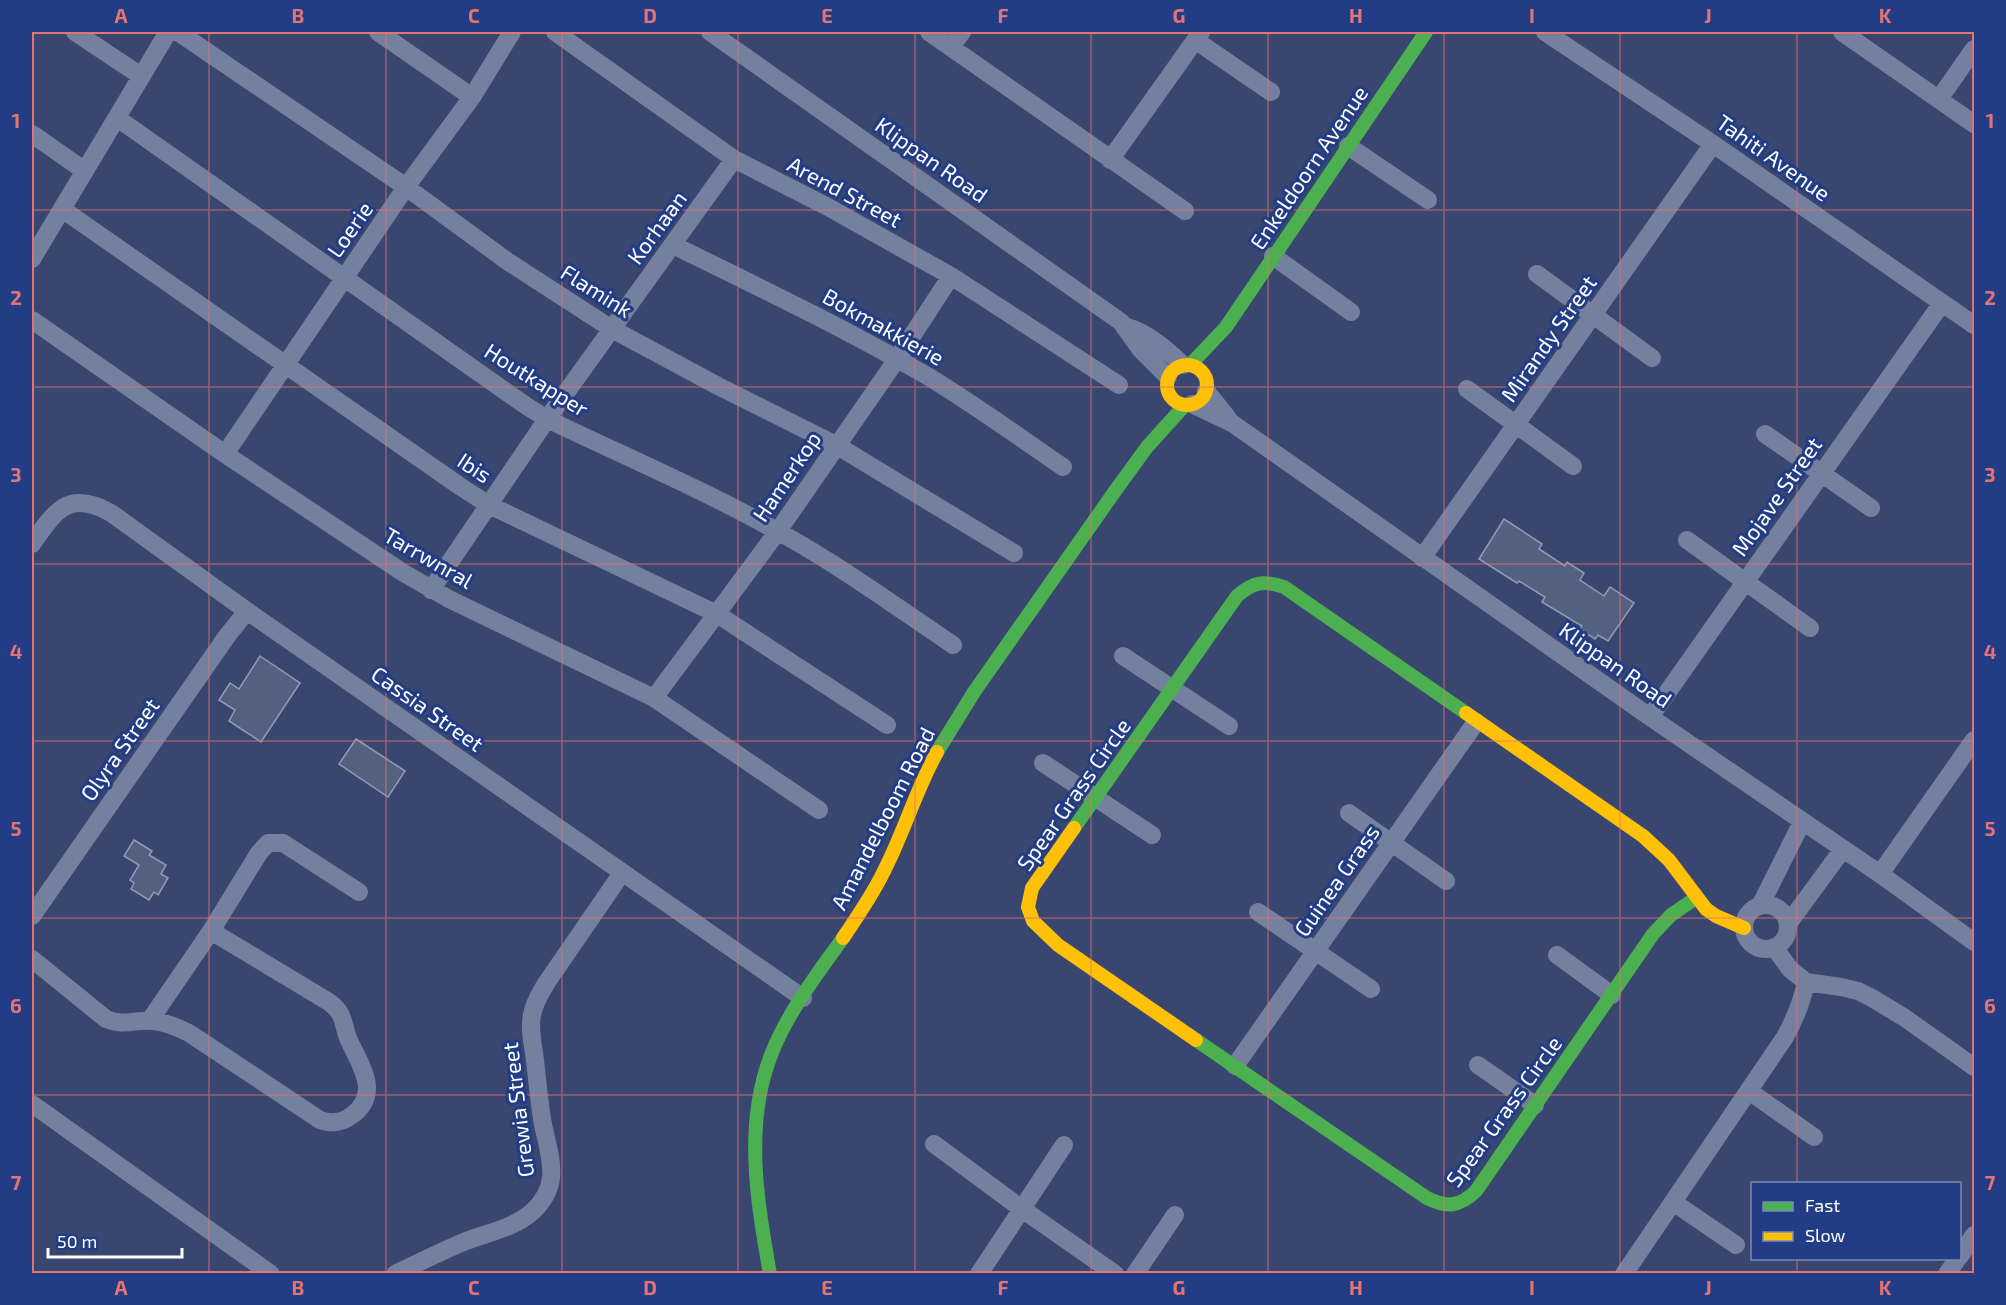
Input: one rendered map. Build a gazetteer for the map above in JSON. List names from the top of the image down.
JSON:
{
  "streets": {
    "street": [
      "Tahiti Avenue",
      "Klippan Road",
      "Enkeldoorn Avenue",
      "Arend Street",
      "Korhaan",
      "Loerie",
      "Flamink",
      "Bokmakkierie",
      "Mirandy Street",
      "Houtkapper",
      "Ibis",
      "Hamerkop",
      "Mojave Street",
      "Tarrwnral",
      "Cassia Street",
      "Olyra Street",
      "Spear Grass Circle",
      "Amandelboom Road",
      "Guinea Grass",
      "Grewia Street"
    ]
  },
  "crossings": [
    ["Tahiti Avenue", "Mirandy Street"],
    ["Tahiti Avenue", "Mojave Street"],
    ["Klippan Road", "Enkeldoorn Avenue"],
    ["Klippan Road", "Mirandy Street"],
    ["Klippan Road", "Mojave Street"],
    ["Klippan Road", "Amandelboom Road"],
    ["Enkeldoorn Avenue", "Amandelboom Road"],
    ["Arend Street", "Korhaan"],
    ["Arend Street", "Hamerkop"],
    ["Korhaan", "Flamink"],
    ["Korhaan", "Bokmakkierie"],
    ["Korhaan", "Houtkapper"],
    ["Korhaan", "Ibis"],
    ["Korhaan", "Tarrwnral"],
    ["Loerie", "Flamink"],
    ["Loerie", "Houtkapper"],
    ["Loerie", "Ibis"],
    ["Loerie", "Tarrwnral"],
    ["Flamink", "Hamerkop"],
    ["Bokmakkierie", "Hamerkop"],
    ["Houtkapper", "Hamerkop"],
    ["Ibis", "Hamerkop"],
    ["Hamerkop", "Tarrwnral"],
    ["Cassia Street", "Olyra Street"],
    ["Cassia Street", "Amandelboom Road"],
    ["Cassia Street", "Grewia Street"],
    ["Spear Grass Circle", "Guinea Grass"]
  ],
  "legend": ["Fast", "Slow"],
  "scale_bar": "50 m",
  "grid": {
    "columns": [
      "A",
      "B",
      "C",
      "D",
      "E",
      "F",
      "G",
      "H",
      "I",
      "J",
      "K"
    ],
    "rows": [
      "1",
      "2",
      "3",
      "4",
      "5",
      "6",
      "7"
    ]
  }
}
